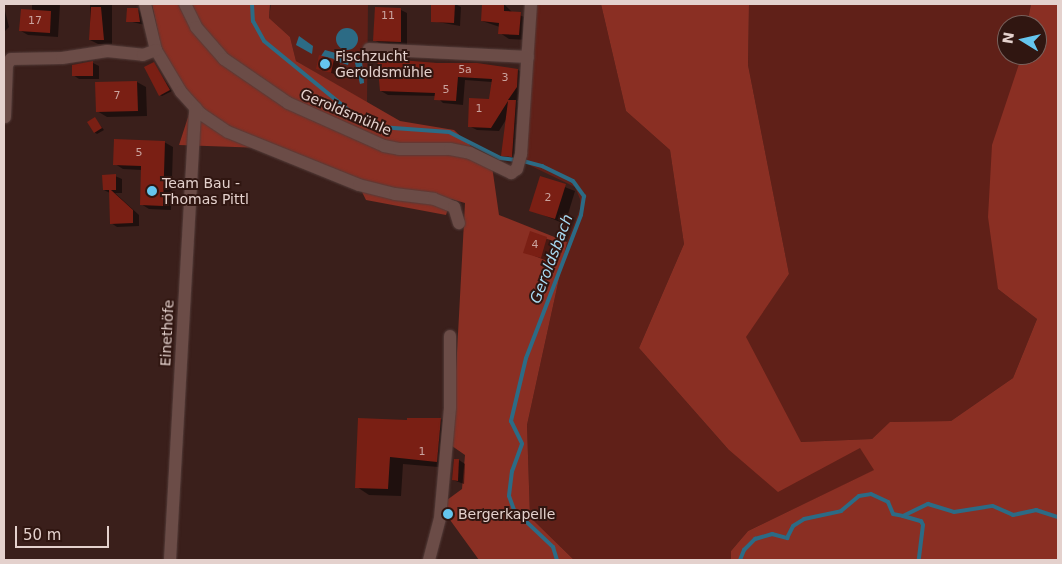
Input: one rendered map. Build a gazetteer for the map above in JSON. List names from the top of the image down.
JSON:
{
  "streets": {
    "street": ["Geroldsmühle", "Einethöfe"]
  },
  "water": ["Geroldsbach"],
  "places": ["Fischzucht Geroldsmühle", "Team Bau - Thomas Pittl", "Bergerkapelle"],
  "house_numbers": [
    "11",
    "17",
    "5a",
    "3",
    "5",
    "7",
    "1",
    "5",
    "2",
    "4",
    "1"
  ],
  "scale_bar": "50 m",
  "north": "left"
}
